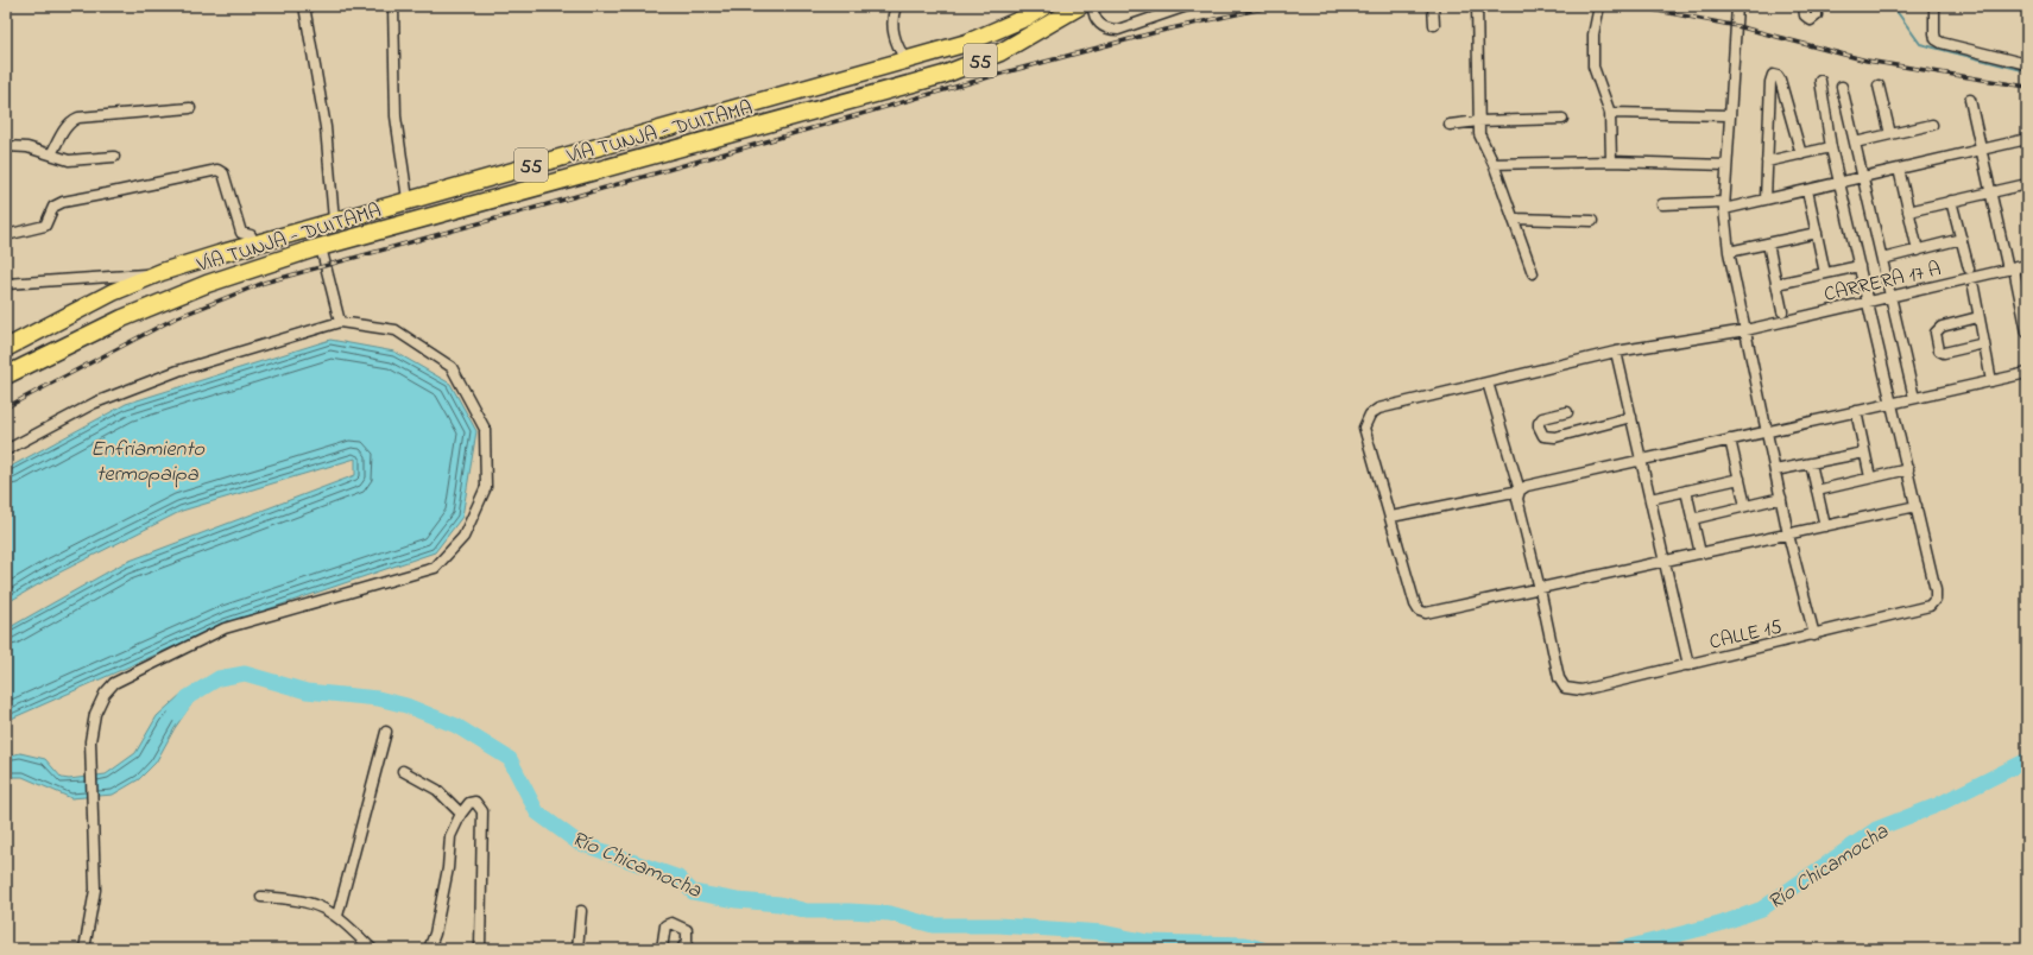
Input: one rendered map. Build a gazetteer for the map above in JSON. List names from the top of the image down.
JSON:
{
  "streets": {
    "highway": ["55", "VÍA TUNJA - DUITAMA"],
    "street": ["CARRERA 17 A", "CALLE 15"]
  },
  "crossings": [
    ["CARRERA 17 A", "CALLE 15"]
  ],
  "water": ["Enfriamiento termopaipa", "Río Chicamocha"]
}
